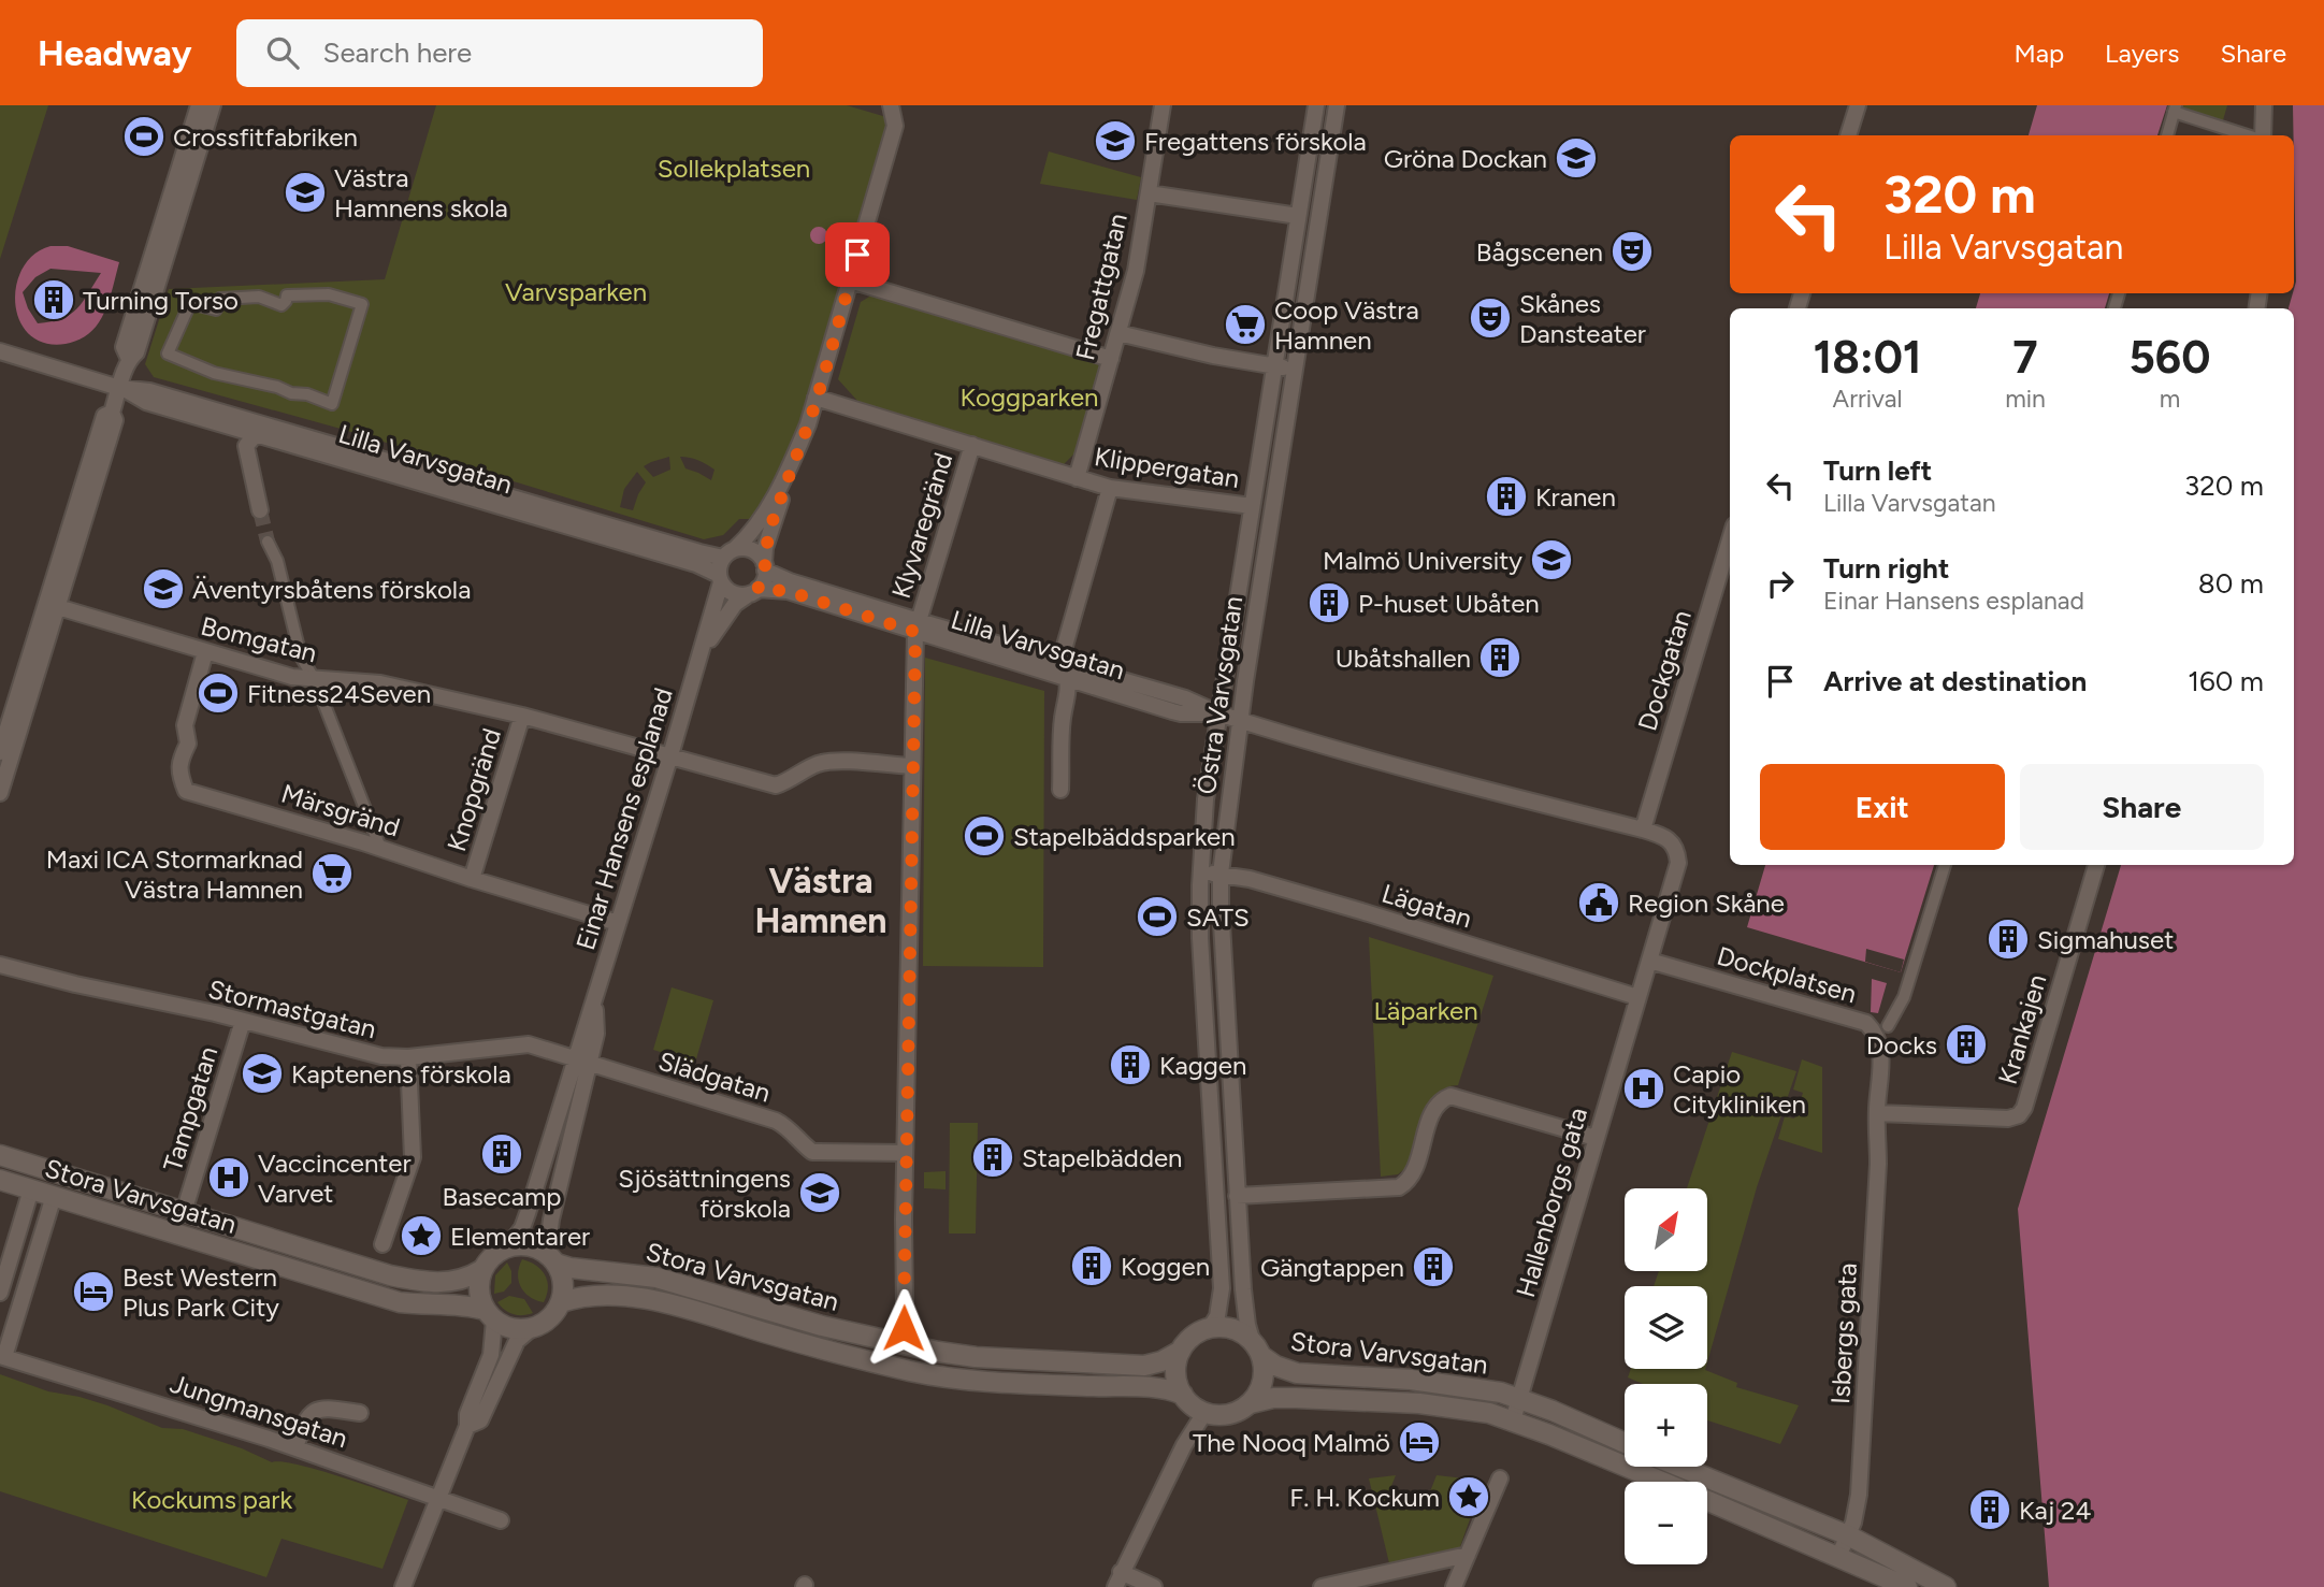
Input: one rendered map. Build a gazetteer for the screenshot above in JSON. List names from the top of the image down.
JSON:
{
  "streets": {
    "street": [
      "Fregattgatan",
      "Lilla Varvsgatan",
      "Klippergatan",
      "Klyvaregränd",
      "Bomgatan",
      "Dockgatan",
      "Östra Varvsgatan",
      "Knopgränd",
      "Märsgränd",
      "Einar Hansens esplanad",
      "Lägatan",
      "Dockplatsen",
      "Stormastgatan",
      "Krankajen",
      "Slädgatan",
      "Tampgatan",
      "Stora Varvsgatan",
      "Hallenborgs gata",
      "Isbergs gata",
      "Jungmansgatan"
    ]
  },
  "crossings": [
    ["Fregattgatan", "Klippergatan"],
    ["Lilla Varvsgatan", "Klyvaregränd"],
    ["Lilla Varvsgatan", "Dockgatan"],
    ["Lilla Varvsgatan", "Östra Varvsgatan"],
    ["Lilla Varvsgatan", "Einar Hansens esplanad"],
    ["Lilla Varvsgatan", "Dockplatsen"],
    ["Klippergatan", "Klyvaregränd"],
    ["Klippergatan", "Östra Varvsgatan"],
    ["Klyvaregränd", "Bomgatan"],
    ["Klyvaregränd", "Slädgatan"],
    ["Klyvaregränd", "Stora Varvsgatan"],
    ["Bomgatan", "Knopgränd"],
    ["Bomgatan", "Märsgränd"],
    ["Bomgatan", "Einar Hansens esplanad"],
    ["Östra Varvsgatan", "Lägatan"],
    ["Östra Varvsgatan", "Stora Varvsgatan"],
    ["Knopgränd", "Märsgränd"],
    ["Märsgränd", "Einar Hansens esplanad"],
    ["Einar Hansens esplanad", "Stormastgatan"],
    ["Einar Hansens esplanad", "Slädgatan"],
    ["Einar Hansens esplanad", "Stora Varvsgatan"],
    ["Lägatan", "Hallenborgs gata"],
    ["Dockplatsen", "Krankajen"],
    ["Dockplatsen", "Isbergs gata"],
    ["Stormastgatan", "Slädgatan"],
    ["Stormastgatan", "Tampgatan"],
    ["Krankajen", "Isbergs gata"],
    ["Tampgatan", "Stora Varvsgatan"],
    ["Stora Varvsgatan", "Hallenborgs gata"],
    ["Stora Varvsgatan", "Isbergs gata"]
  ],
  "districts": ["Västra Hamnen"],
  "parks": [
    "Sollekplatsen",
    "Varvsparken",
    "Koggparken",
    "Läparken",
    "Kockums park"
  ],
  "places": {
    "sports": [
      "Crossfitfabriken",
      "Fitness24Seven",
      "Stapelbäddsparken",
      "SATS"
    ],
    "school or university": [
      "Fregattens förskola",
      "Gröna Dockan",
      "Västra Hamnens skola",
      "Malmö University",
      "Äventyrsbåtens förskola",
      "Kaptenens förskola",
      "Sjösättningens förskola"
    ],
    "theatre": ["Bågscenen", "Skånes Dansteater"],
    "building": [
      "Turning Torso",
      "Kranen",
      "P-huset Ubåten",
      "Ubåtshallen",
      "Sigmahuset",
      "Docks",
      "Kaggen",
      "Basecamp",
      "Stapelbädden",
      "Koggen",
      "Gängtappen",
      "Kaj 24"
    ],
    "supermarket": ["Coop Västra Hamnen", "Maxi ICA Stormarknad Västra Hamnen"],
    "public building": ["Region Skåne"],
    "hospital": ["Capio Citykliniken", "Vaccincenter Varvet"],
    "place": ["Elementarer", "F. H. Kockum"],
    "hotel": ["Best Western Plus Park City", "The Nooq Malmö"]
  },
  "north": "top right",
  "page": {
    "header": "Headway",
    "search": "Search here",
    "nav": ["Map", "Layers", "Share"],
    "turn": ["320 m", "Lilla Varvsgatan"],
    "eta": [
      "18:01",
      "Arrival",
      "7",
      "min",
      "560",
      "m"
    ],
    "list": [
      {
        "name": "Turn left",
        "note": "Lilla Varvsgatan",
        "value": "320 m"
      },
      {
        "name": "Turn right",
        "note": "Einar Hansens esplanad",
        "value": "80 m"
      },
      {
        "name": "Arrive at destination",
        "value": "160 m"
      }
    ],
    "buttons": ["Exit", "Share"],
    "map_buttons": ["+", "−"]
  }
}
